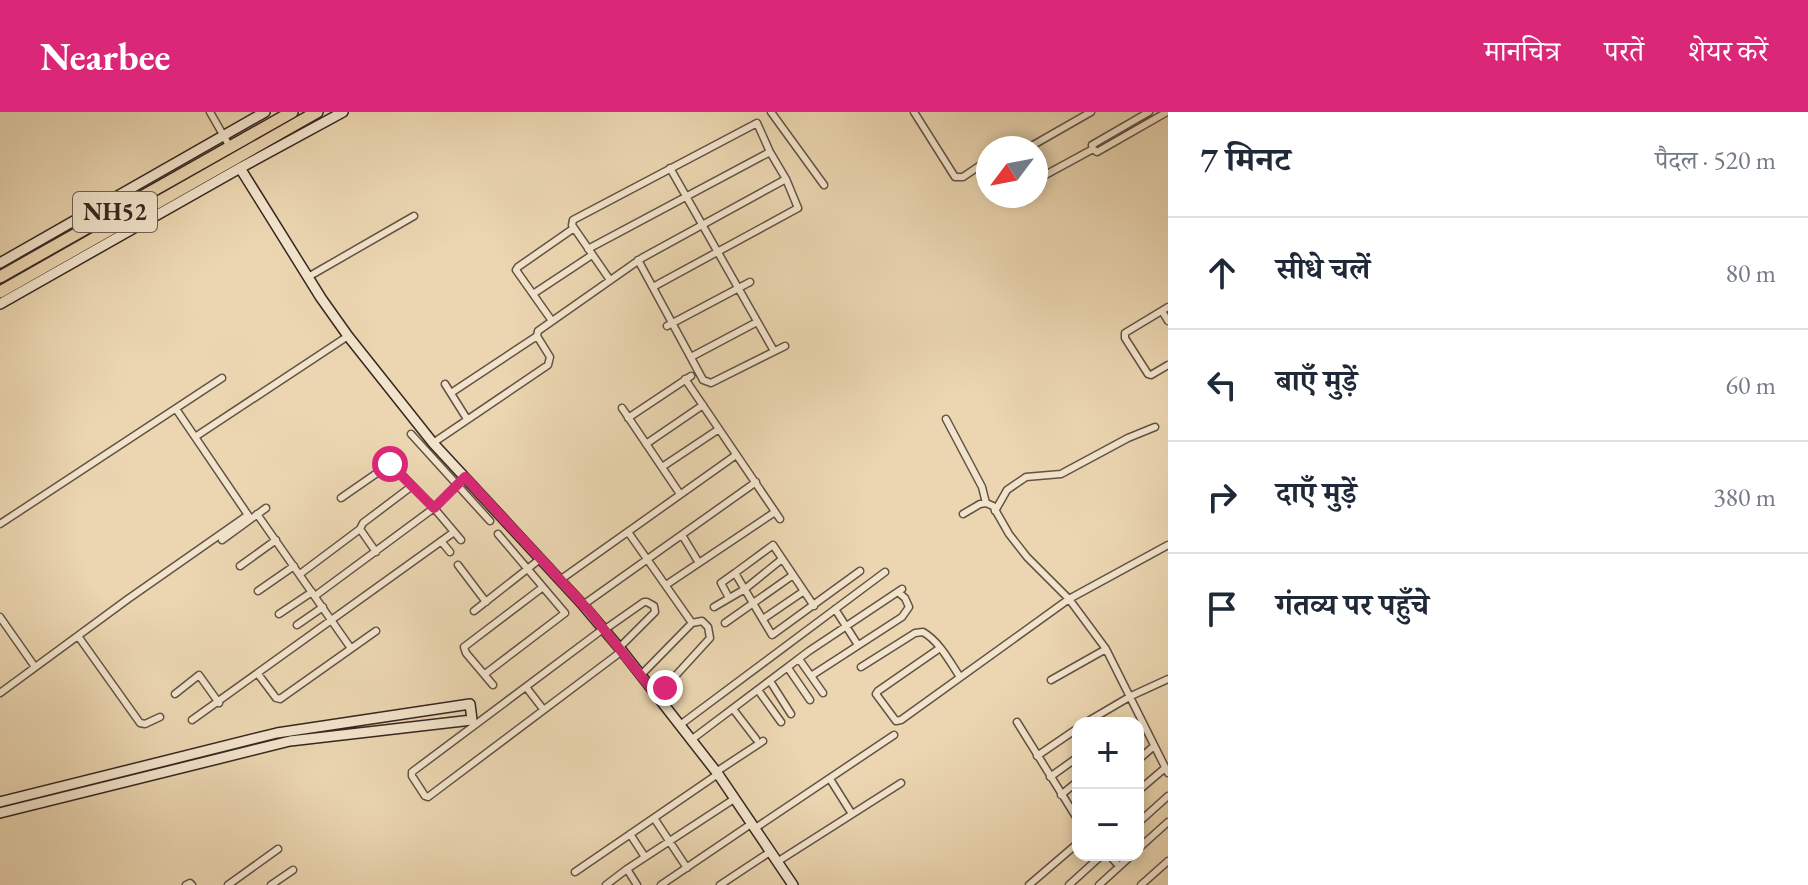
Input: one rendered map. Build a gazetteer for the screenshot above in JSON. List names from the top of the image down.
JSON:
{
  "streets": {
    "highway": ["NH52"]
  },
  "north": "bottom left",
  "page": {
    "header": "Nearbee",
    "nav": ["मानचित्र", "परतें", "शेयर करें"],
    "heading": ["7 मिनट", "पैदल · 520 m"],
    "list": [
      ["सीधे चलें", "80 m"],
      ["बाएँ मुड़ें", "60 m"],
      ["दाएँ मुड़ें", "380 m"],
      "गंतव्य पर पहुँचे"
    ],
    "map_buttons": ["+", "−"]
  }
}
